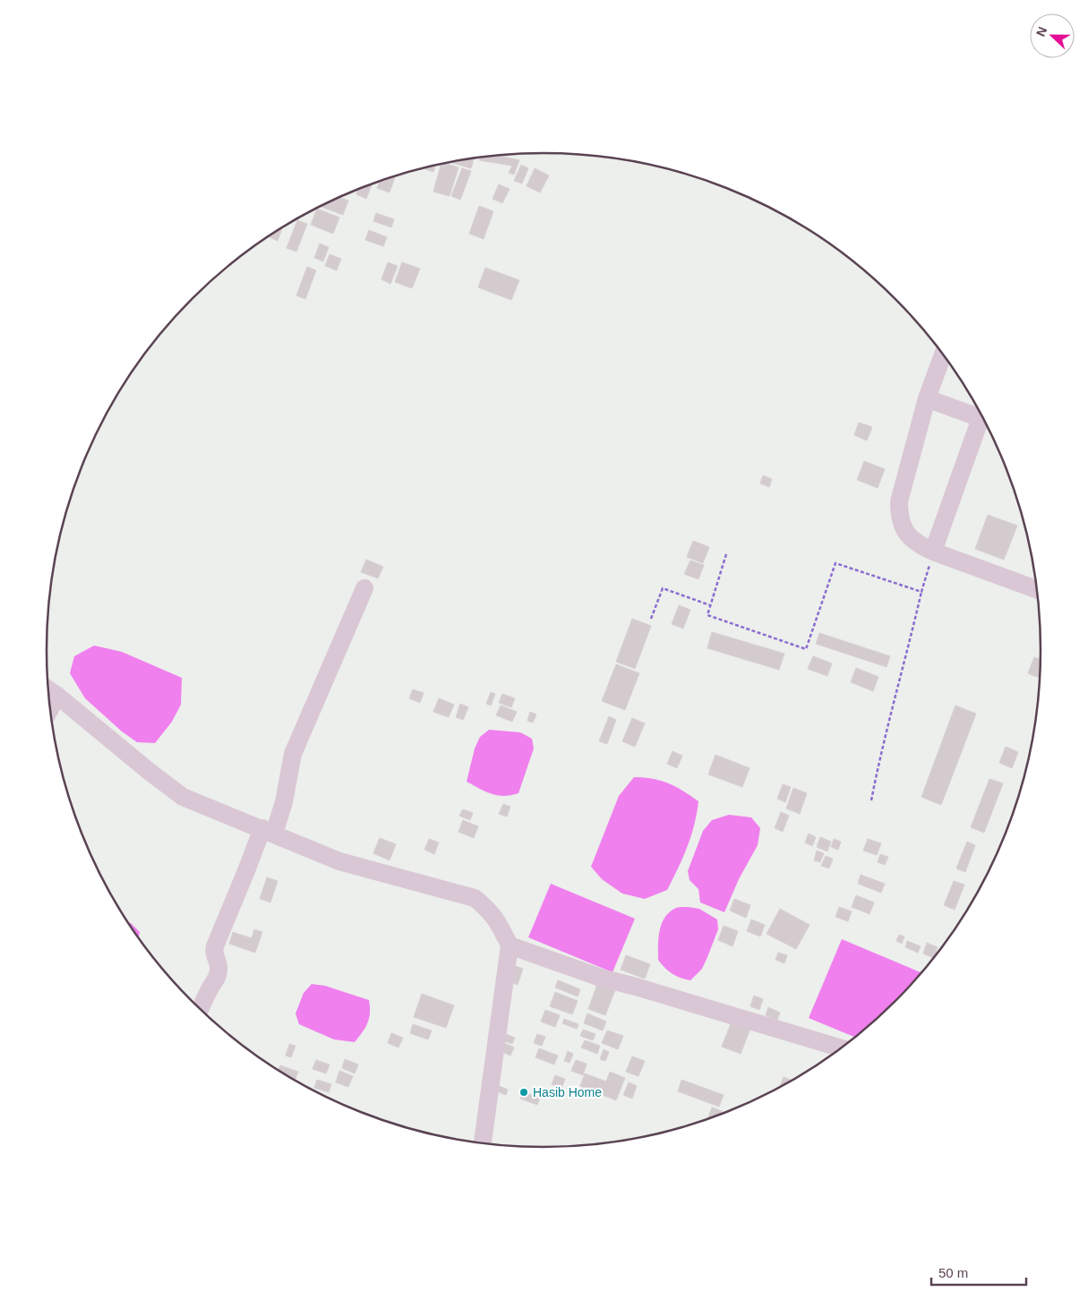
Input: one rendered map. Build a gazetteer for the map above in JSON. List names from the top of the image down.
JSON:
{
  "places": ["Hasib Home"],
  "scale_bar": "50 m",
  "north": "left"
}
